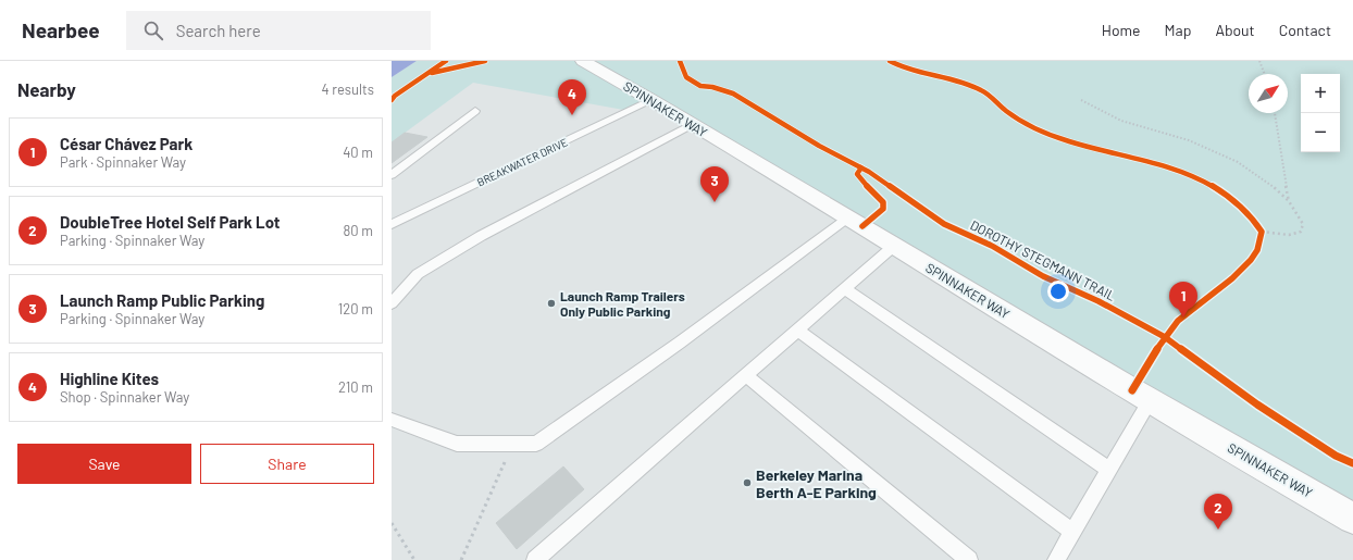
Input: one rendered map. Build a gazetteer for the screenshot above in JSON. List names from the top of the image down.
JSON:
{
  "streets": {
    "street": ["SPINNAKER WAY"],
    "lane": ["BREAKWATER DRIVE"],
    "cycle path": ["DOROTHY STEGMANN TRAIL"]
  },
  "crossings": [
    ["SPINNAKER WAY", "BREAKWATER DRIVE"]
  ],
  "places": ["Launch Ramp Trailers Only Public Parking", "Berkeley Marina Berth A-E Parking"],
  "north": "top right",
  "page": {
    "header": "Nearbee",
    "search": "Search here",
    "nav": [
      "Home",
      "Map",
      "About",
      "Contact"
    ],
    "heading": ["Nearby", "4 results"],
    "map_buttons": ["+", "−"],
    "pins": [
      "4",
      "3",
      "1",
      "2"
    ],
    "list": [
      {
        "mark": "1",
        "name": "César Chávez Park",
        "note": "Park · Spinnaker Way",
        "value": "40 m"
      },
      {
        "mark": "2",
        "name": "DoubleTree Hotel Self Park Lot",
        "note": "Parking · Spinnaker Way",
        "value": "80 m"
      },
      {
        "mark": "3",
        "name": "Launch Ramp Public Parking",
        "note": "Parking · Spinnaker Way",
        "value": "120 m"
      },
      {
        "mark": "4",
        "name": "Highline Kites",
        "note": "Shop · Spinnaker Way",
        "value": "210 m"
      }
    ],
    "buttons": ["Save", "Share"]
  }
}
